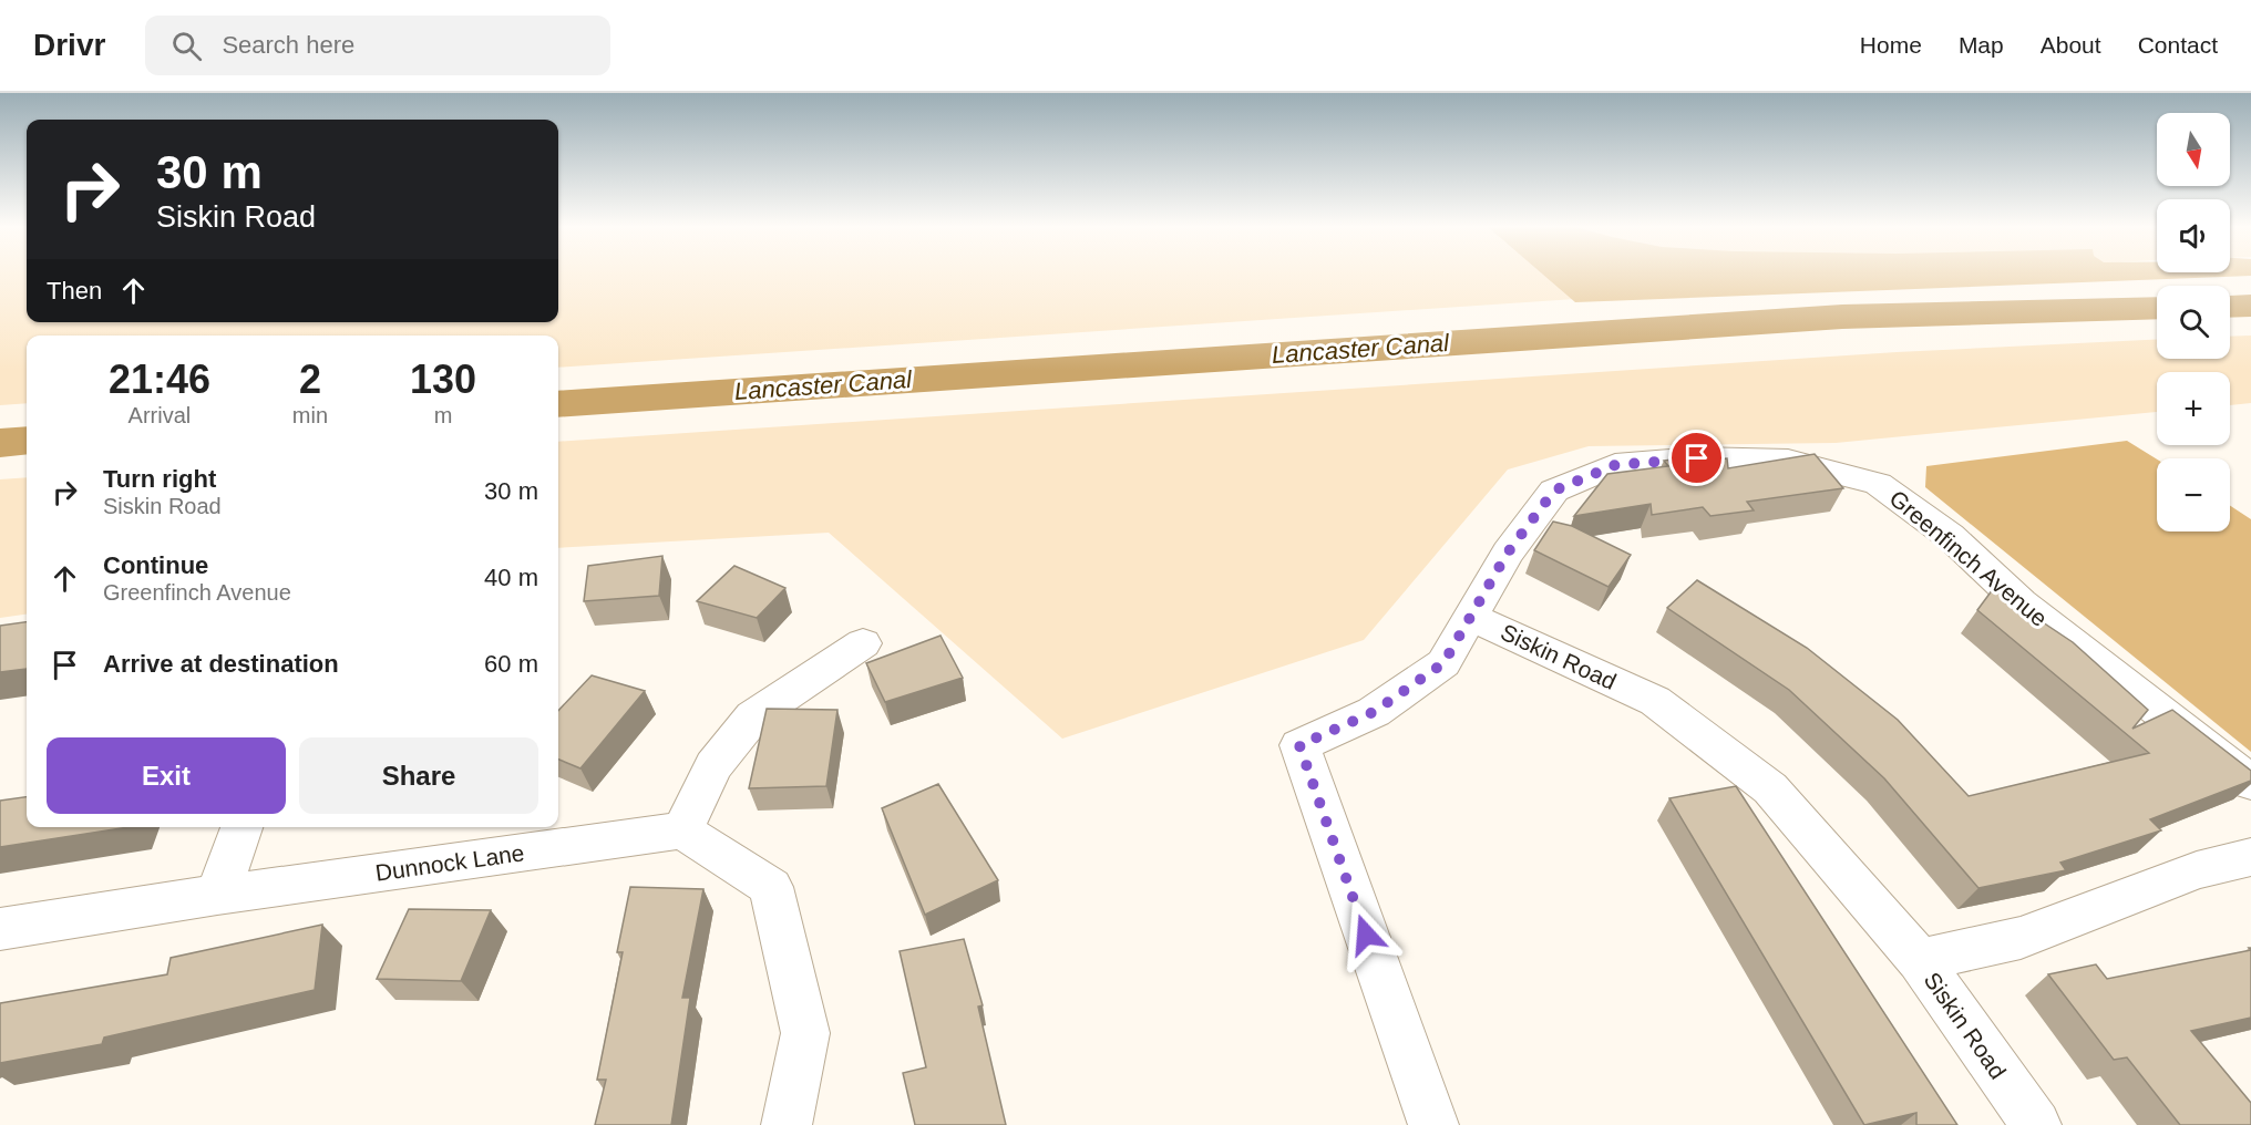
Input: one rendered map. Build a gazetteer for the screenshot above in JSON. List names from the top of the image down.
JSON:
{
  "streets": {
    "street": ["Greenfinch Avenue", "Siskin Road", "Dunnock Lane"]
  },
  "crossings": [
    ["Greenfinch Avenue", "Siskin Road"]
  ],
  "water": ["Lancaster Canal"],
  "north": "bottom",
  "page": {
    "header": "Drivr",
    "search": "Search here",
    "nav": [
      "Home",
      "Map",
      "About",
      "Contact"
    ],
    "map_buttons": ["+", "−"],
    "turn": ["30 m", "Siskin Road"],
    "then": "Then",
    "eta": [
      "21:46",
      "Arrival",
      "2",
      "min",
      "130",
      "m"
    ],
    "list": [
      {
        "name": "Turn right",
        "note": "Siskin Road",
        "value": "30 m"
      },
      {
        "name": "Continue",
        "note": "Greenfinch Avenue",
        "value": "40 m"
      },
      {
        "name": "Arrive at destination",
        "value": "60 m"
      }
    ],
    "buttons": ["Exit", "Share"]
  }
}
